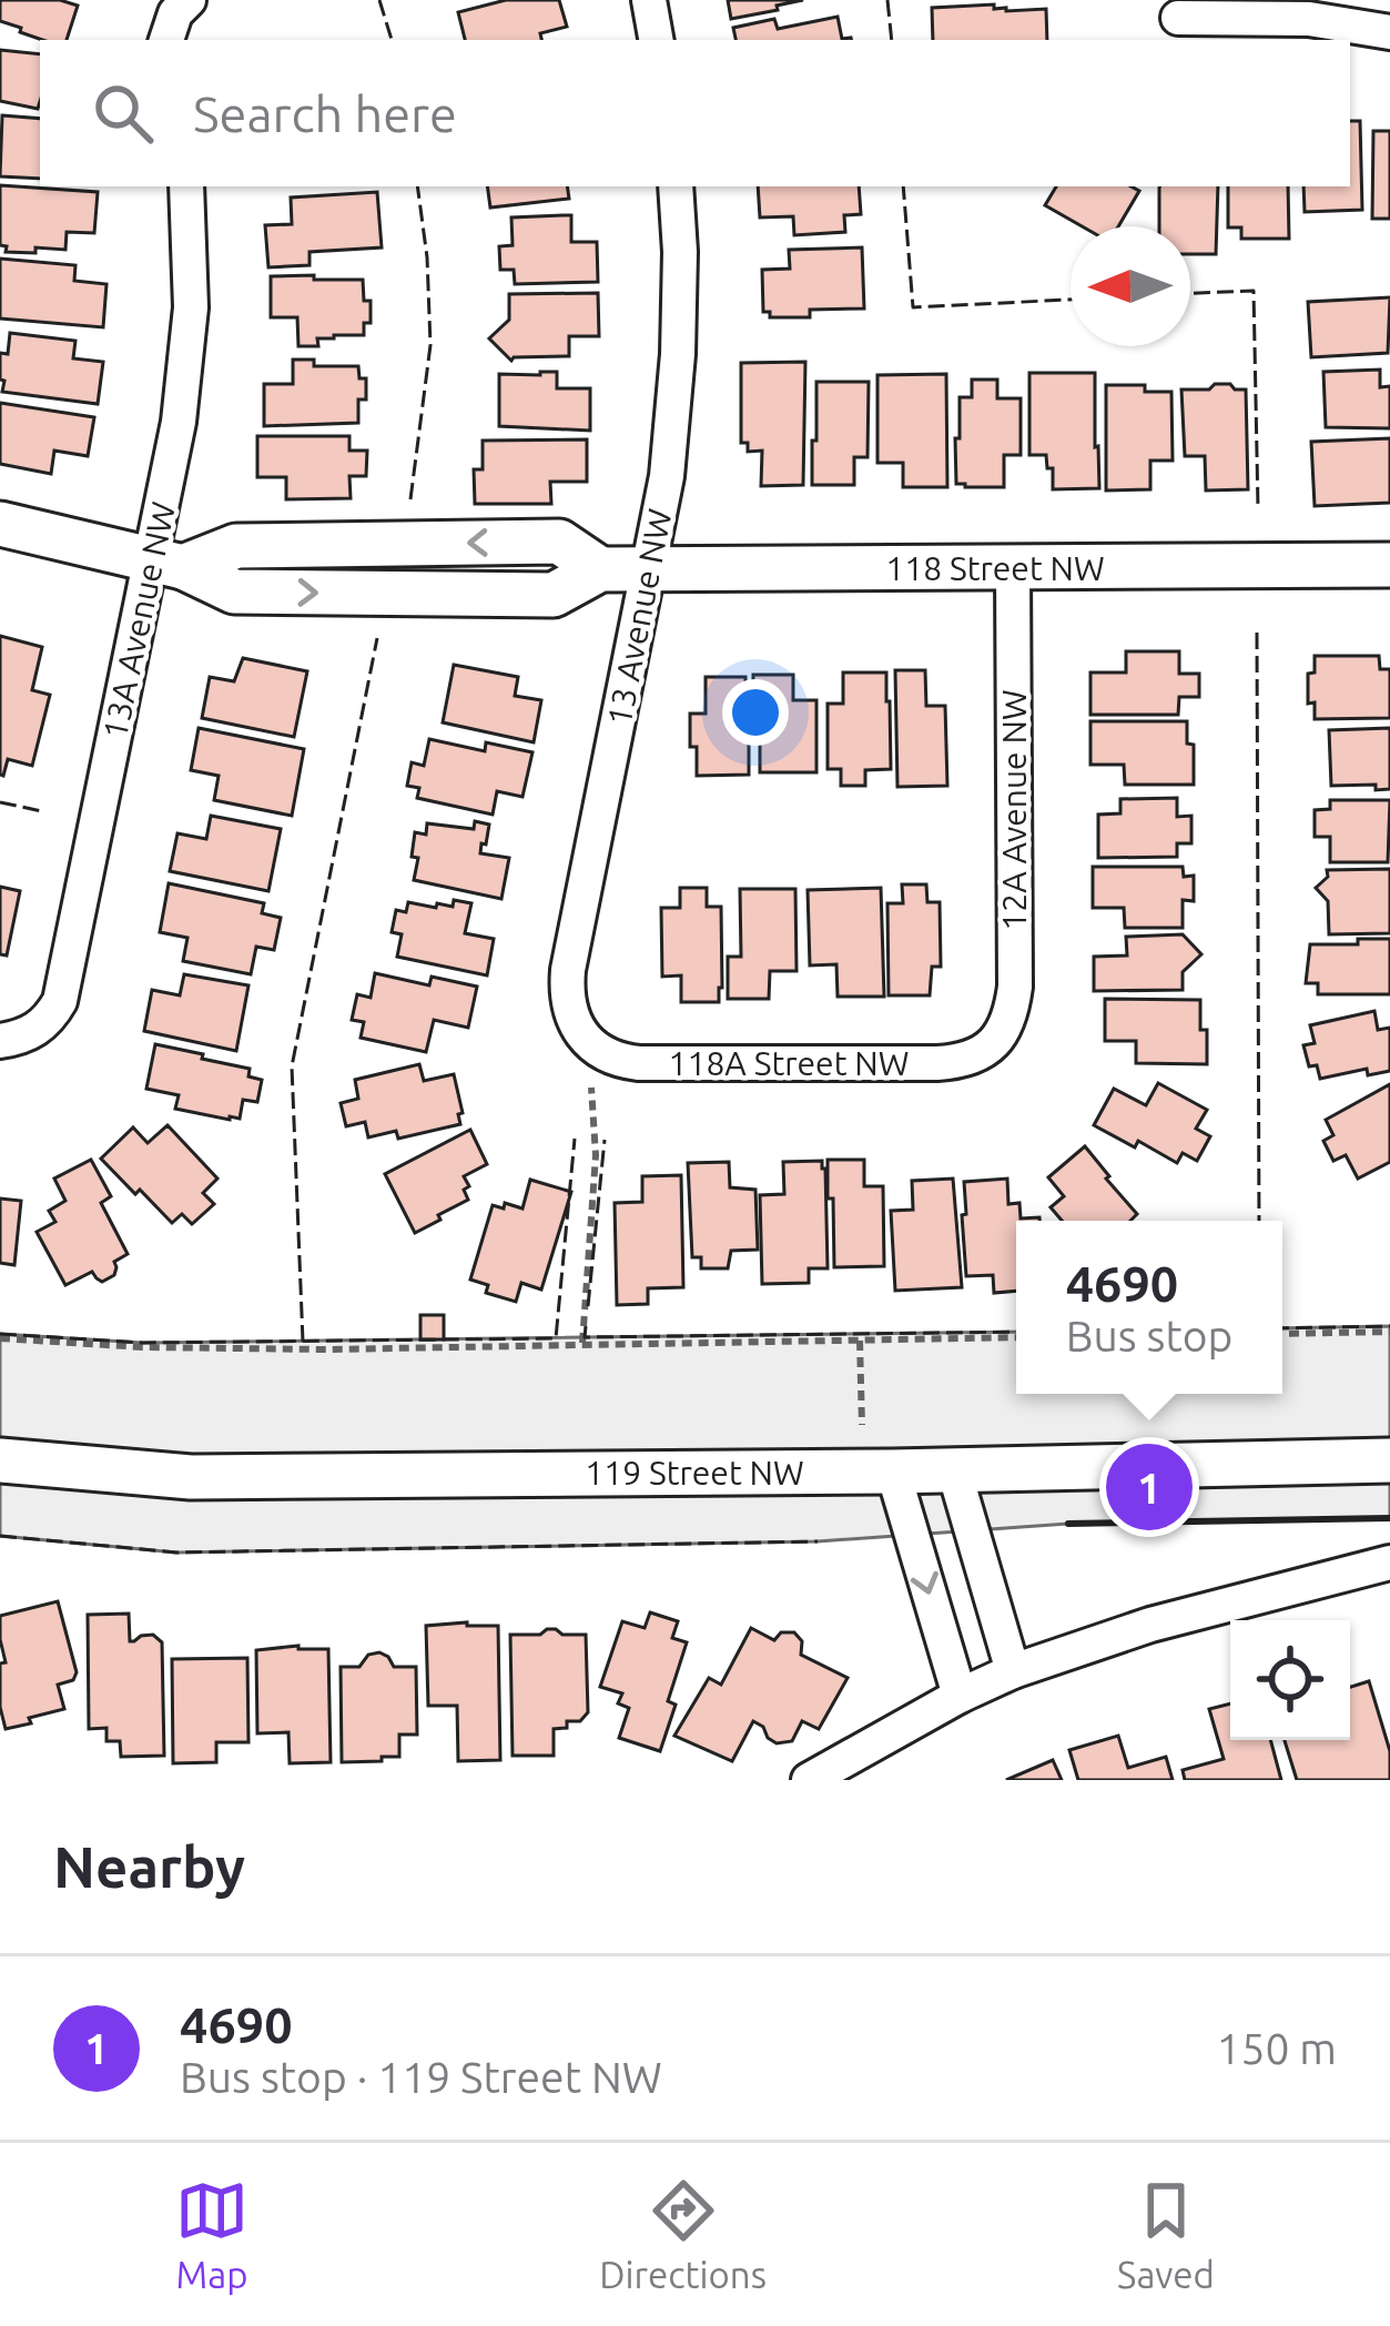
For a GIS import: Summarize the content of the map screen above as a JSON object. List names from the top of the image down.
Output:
{
  "streets": {
    "street": [
      "118 Street NW",
      "13 Avenue NW",
      "13A Avenue NW",
      "12A Avenue NW",
      "118A Street NW",
      "119 Street NW"
    ]
  },
  "crossings": [
    ["118 Street NW", "13 Avenue NW"],
    ["118 Street NW", "13A Avenue NW"],
    ["118 Street NW", "12A Avenue NW"],
    ["13 Avenue NW", "118A Street NW"],
    ["12A Avenue NW", "118A Street NW"]
  ],
  "north": "left",
  "page": {
    "search": "Search here",
    "popup": ["4690", "Bus stop"],
    "pins": "1",
    "heading": "Nearby",
    "list": [
      {
        "mark": "1",
        "name": "4690",
        "note": "Bus stop · 119 Street NW",
        "value": "150 m"
      }
    ],
    "nav": ["Map", "Directions", "Saved"]
  }
}
